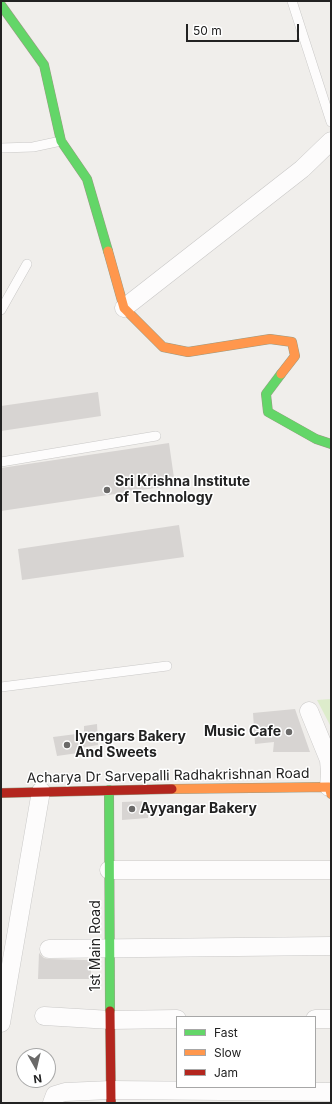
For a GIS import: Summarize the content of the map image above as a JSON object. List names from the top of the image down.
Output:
{
  "streets": {
    "street": ["Acharya Dr Sarvepalli Radhakrishnan Road", "1st Main Road"]
  },
  "crossings": [
    ["Acharya Dr Sarvepalli Radhakrishnan Road", "1st Main Road"]
  ],
  "places": [
    "Sri Krishna Institute of Technology",
    "Music Cafe",
    "Iyengars Bakery And Sweets",
    "Ayyangar Bakery"
  ],
  "legend": ["Fast", "Slow", "Jam"],
  "scale_bar": "50 m",
  "north": "bottom"
}
